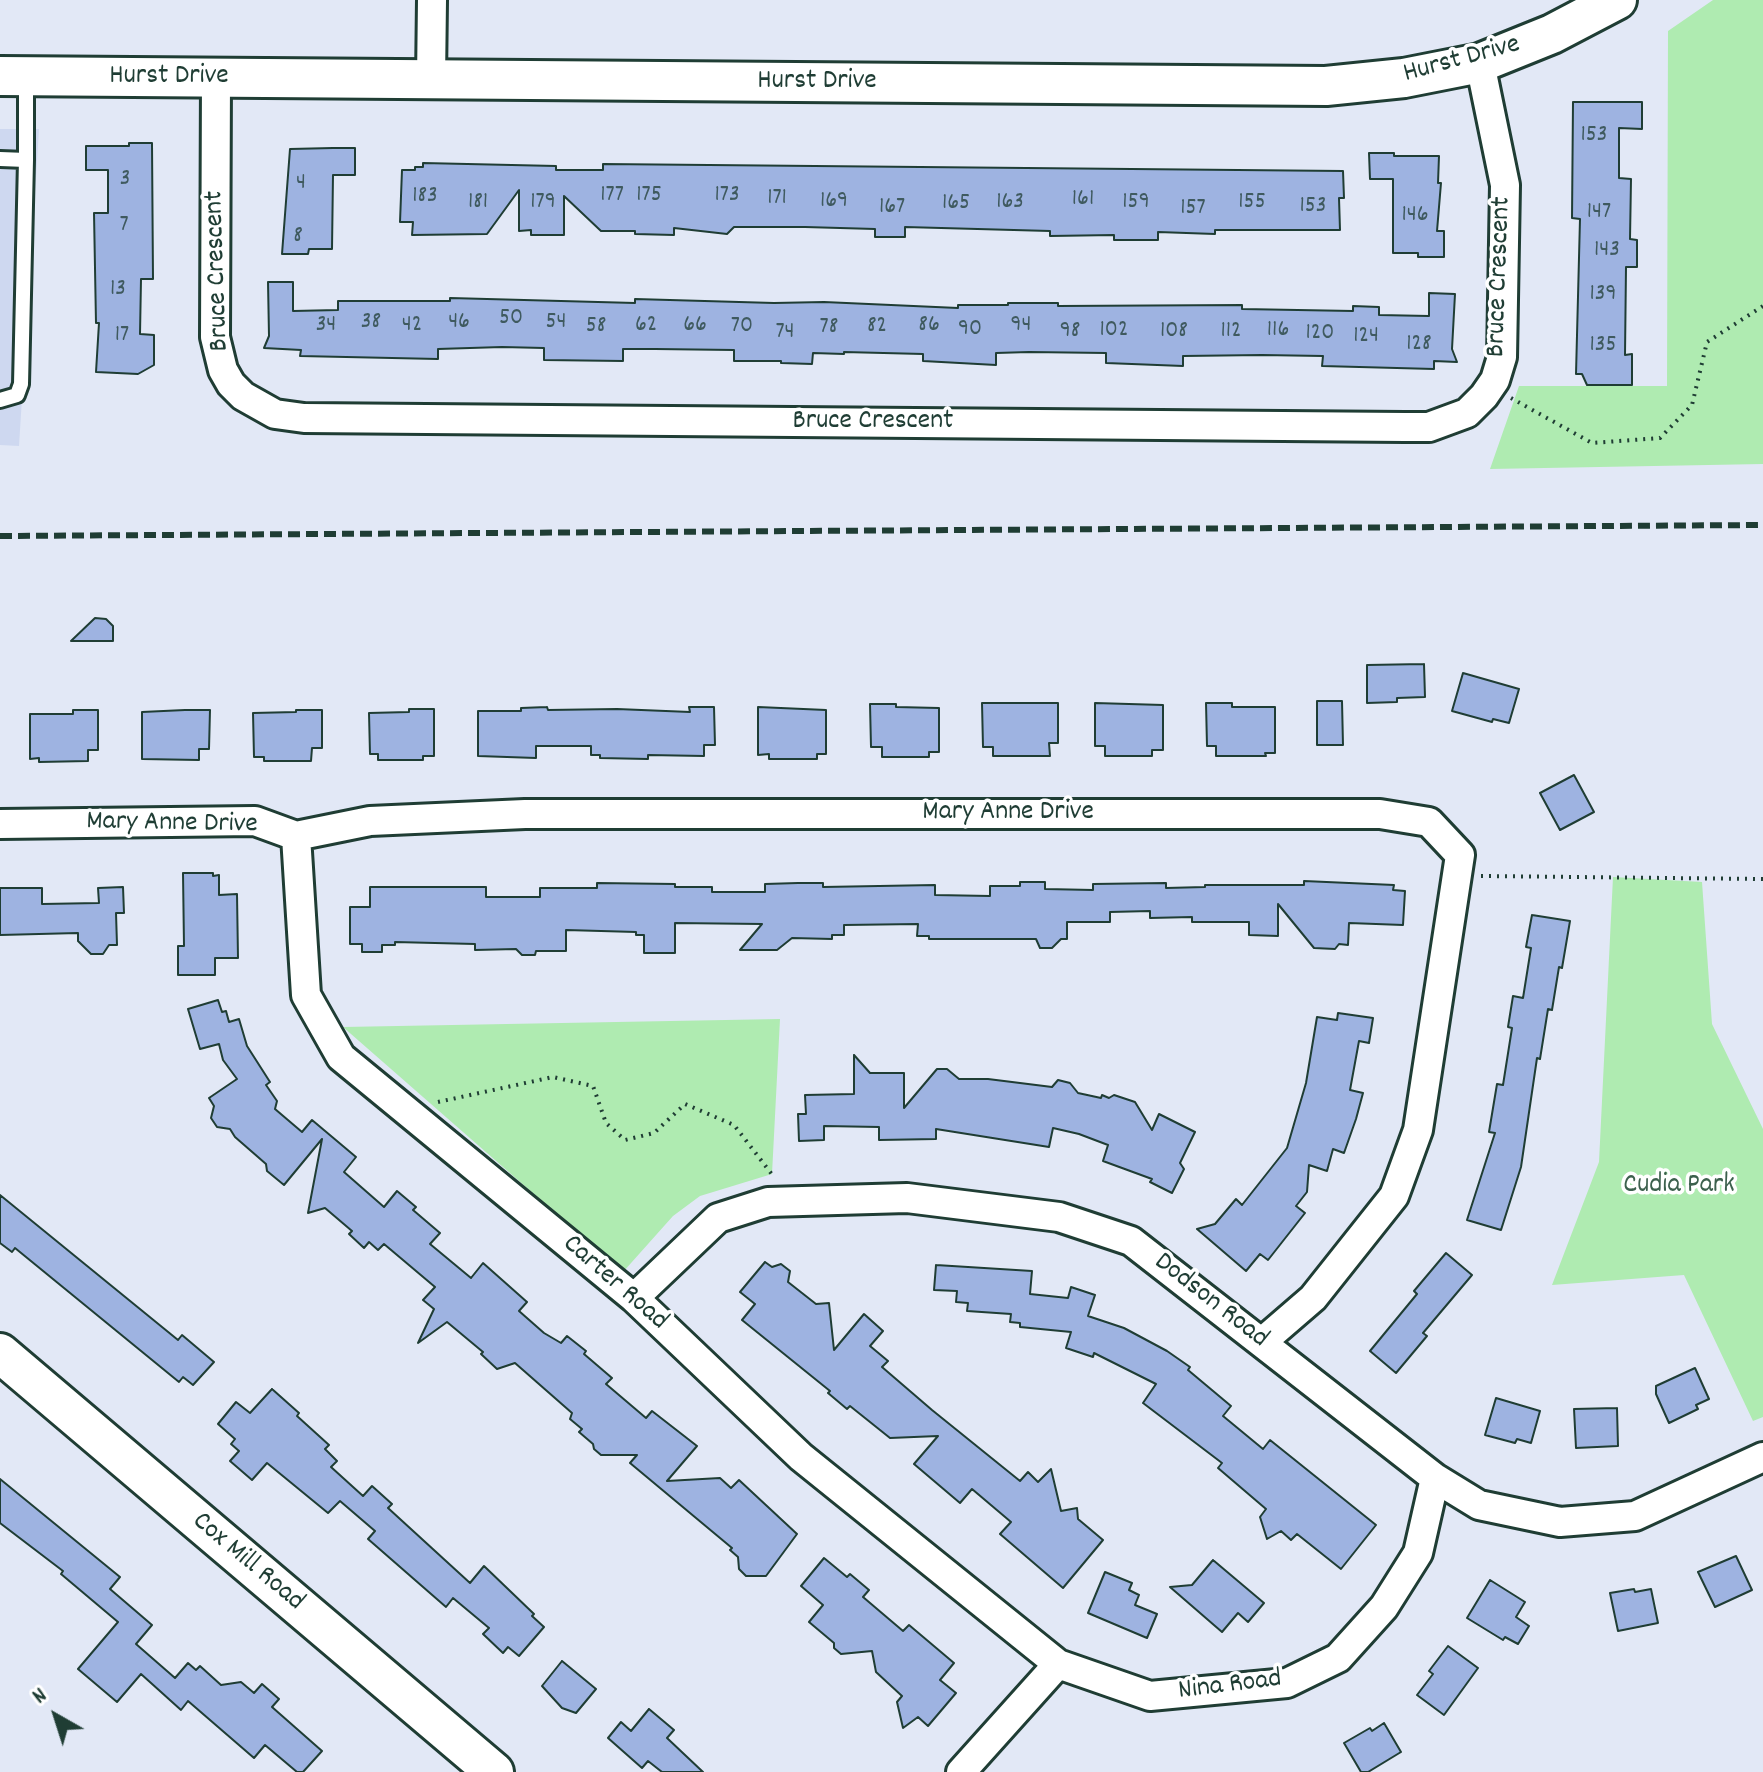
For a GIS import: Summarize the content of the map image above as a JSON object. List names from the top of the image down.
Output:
{
  "streets": {
    "street": [
      "Hurst Drive",
      "Bruce Crescent",
      "Mary Anne Drive",
      "Carter Road",
      "Dodson Road",
      "Cox Mill Road",
      "Nina Road"
    ]
  },
  "crossings": [
    ["Hurst Drive", "Bruce Crescent"],
    ["Mary Anne Drive", "Carter Road"],
    ["Mary Anne Drive", "Dodson Road"],
    ["Carter Road", "Dodson Road"],
    ["Carter Road", "Nina Road"],
    ["Dodson Road", "Nina Road"]
  ],
  "parks": ["Cudia Park"],
  "house_numbers": [
    "153",
    "3",
    "4",
    "177",
    "175",
    "173",
    "183",
    "171",
    "161",
    "169",
    "181",
    "179",
    "163",
    "159",
    "155",
    "165",
    "153",
    "167",
    "157",
    "147",
    "146",
    "7",
    "8",
    "143",
    "13",
    "139",
    "50",
    "38",
    "46",
    "54",
    "34",
    "42",
    "62",
    "66",
    "86",
    "94",
    "58",
    "70",
    "82",
    "78",
    "90",
    "102",
    "116",
    "98",
    "108",
    "112",
    "74",
    "120",
    "17",
    "124",
    "128",
    "135"
  ],
  "north": "top left"
}
